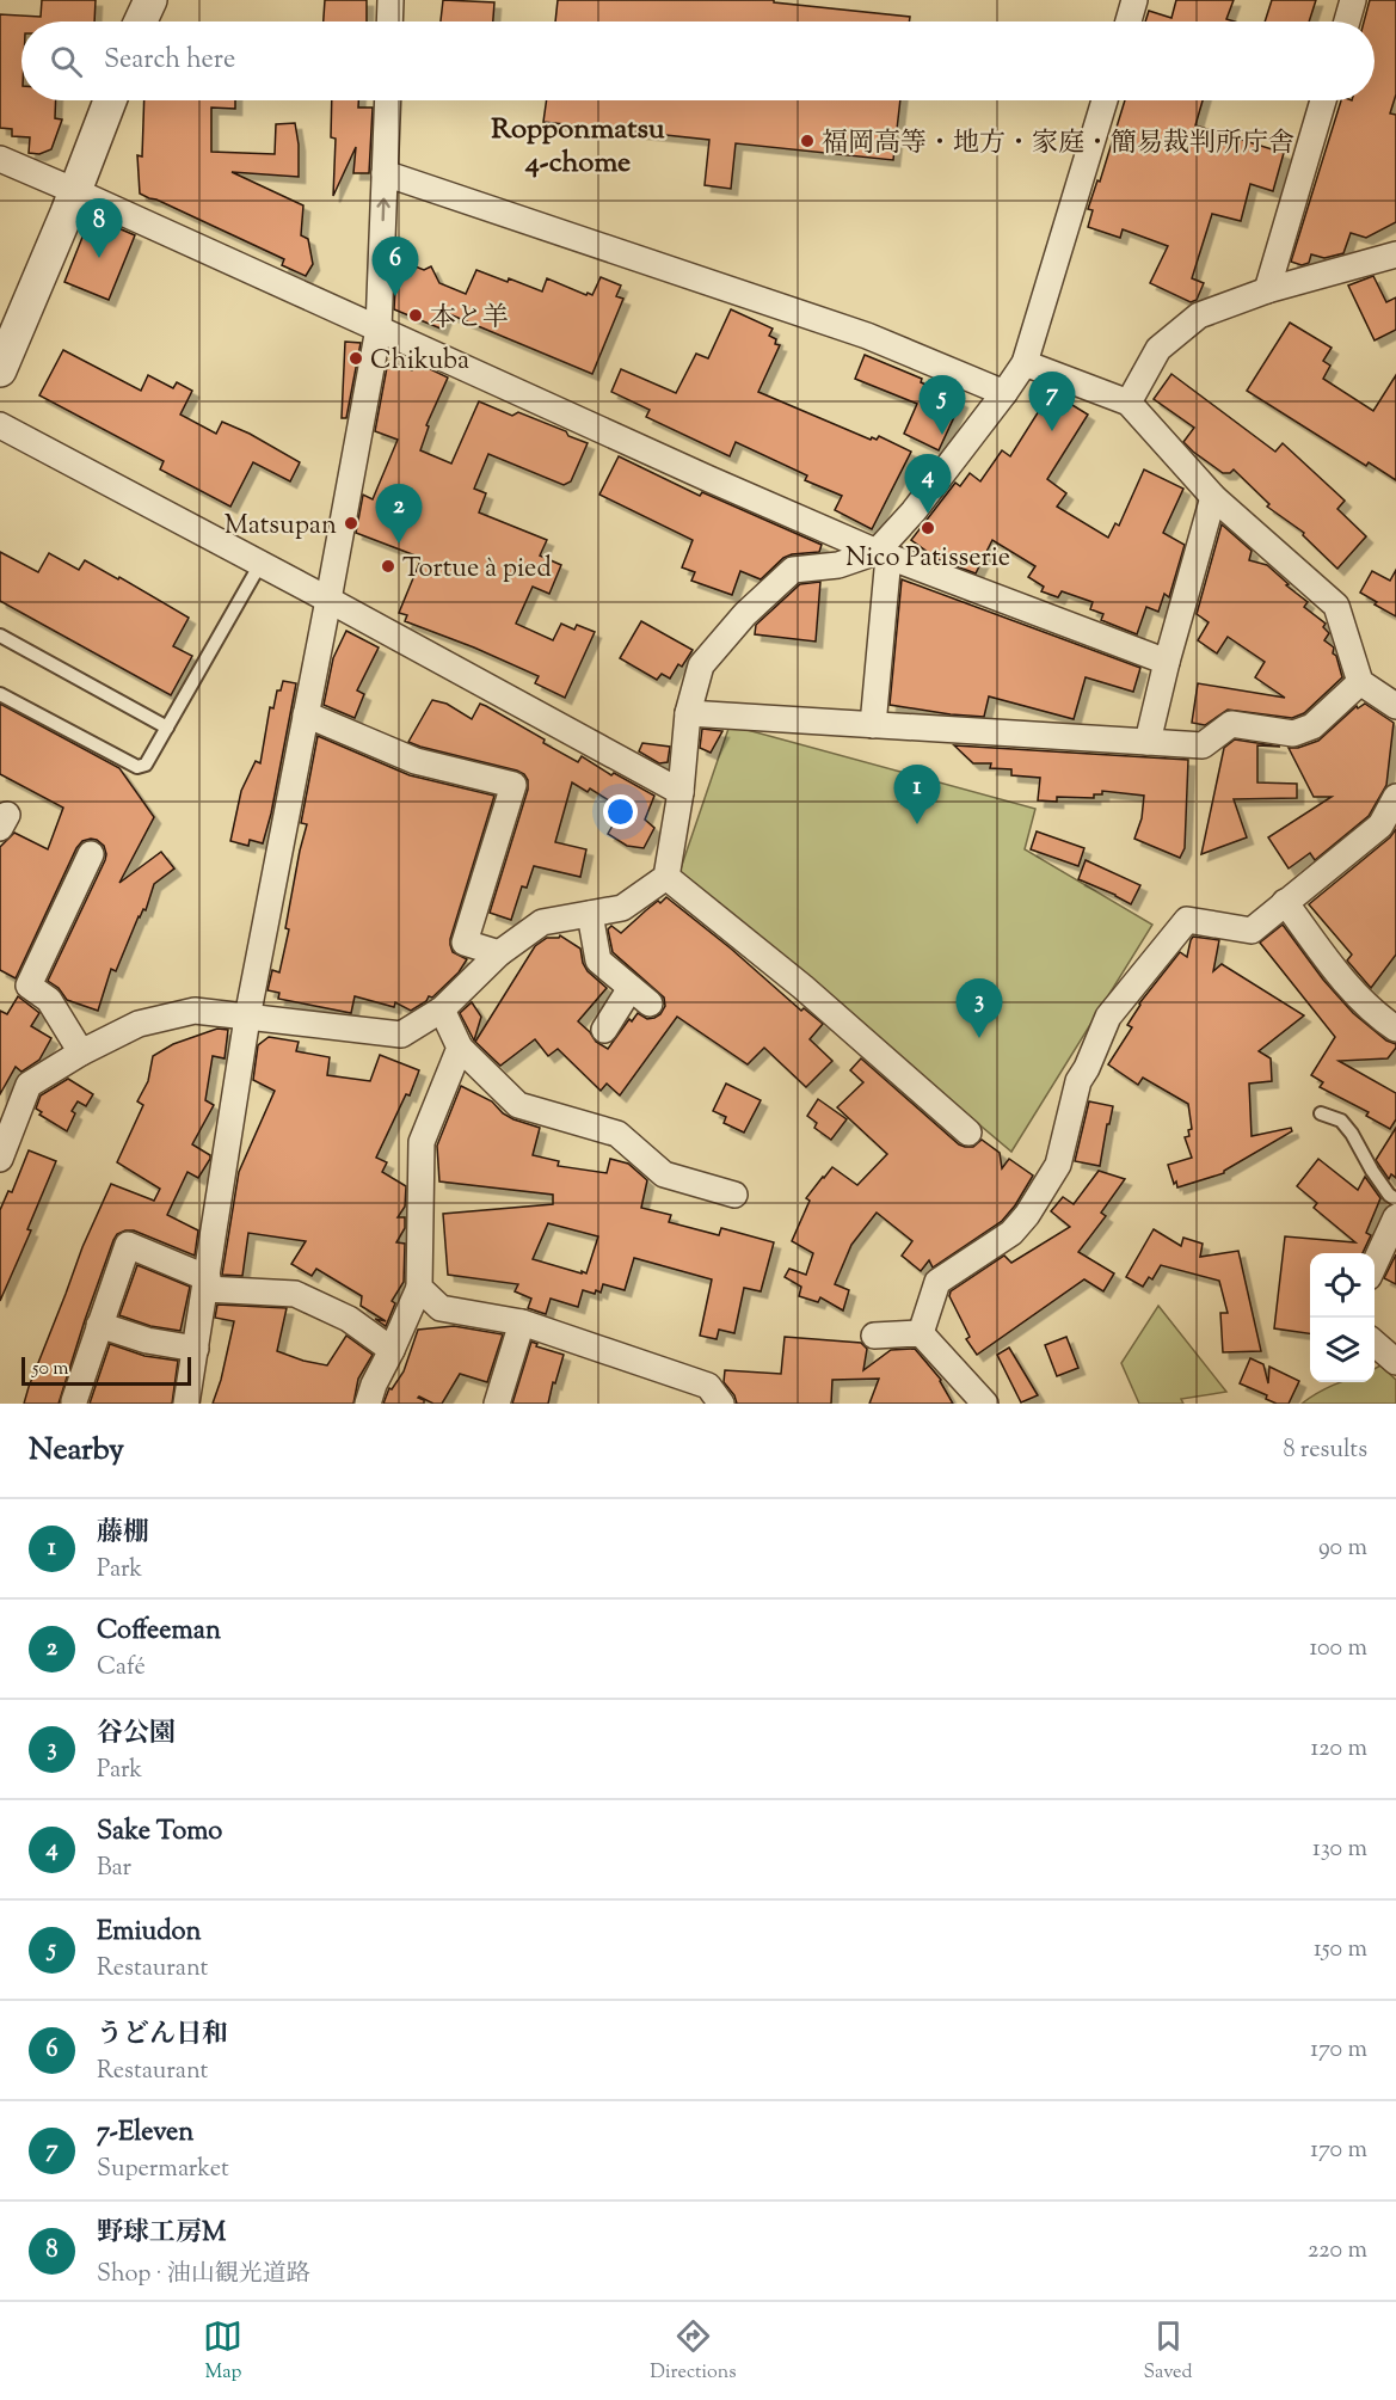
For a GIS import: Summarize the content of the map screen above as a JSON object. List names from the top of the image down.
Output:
{
  "districts": ["Ropponmatsu 4-chome"],
  "places": [
    "福岡高等・地方・家庭・簡易裁判所庁舎",
    "本と羊",
    "Chikuba",
    "Matsupan",
    "Nico Patisserie",
    "Tortue à pied"
  ],
  "scale_bar": "50 m",
  "page": {
    "search": "Search here",
    "pins": [
      "8",
      "6",
      "7",
      "5",
      "4",
      "2",
      "1",
      "3"
    ],
    "scale": "50 m",
    "heading": ["Nearby", "8 results"],
    "list": [
      {
        "mark": "1",
        "name": "藤棚",
        "note": "Park",
        "value": "90 m"
      },
      {
        "mark": "2",
        "name": "Coffeeman",
        "note": "Café",
        "value": "100 m"
      },
      {
        "mark": "3",
        "name": "谷公園",
        "note": "Park",
        "value": "120 m"
      },
      {
        "mark": "4",
        "name": "Sake Tomo",
        "note": "Bar",
        "value": "130 m"
      },
      {
        "mark": "5",
        "name": "Emiudon",
        "note": "Restaurant",
        "value": "150 m"
      },
      {
        "mark": "6",
        "name": "うどん日和",
        "note": "Restaurant",
        "value": "170 m"
      },
      {
        "mark": "7",
        "name": "7-Eleven",
        "note": "Supermarket",
        "value": "170 m"
      },
      {
        "mark": "8",
        "name": "野球工房M",
        "note": "Shop · 油山観光道路",
        "value": "220 m"
      }
    ],
    "nav": ["Map", "Directions", "Saved"]
  }
}
